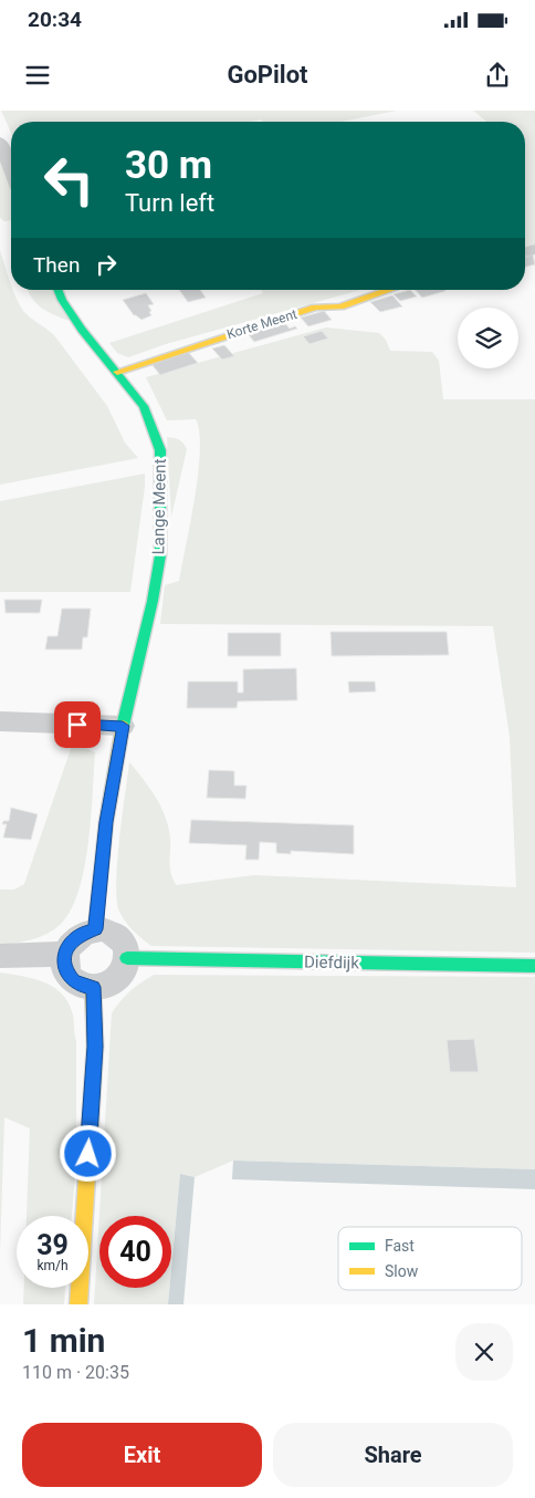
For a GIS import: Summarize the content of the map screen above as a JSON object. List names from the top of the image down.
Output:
{
  "streets": {
    "street": ["Korte Meent", "Lange Meent", "Diefdijk"]
  },
  "crossings": [
    ["Korte Meent", "Lange Meent"],
    ["Lange Meent", "Diefdijk"]
  ],
  "legend": ["Fast", "Slow"],
  "page": {
    "status": "20:34",
    "header": "GoPilot",
    "turn": ["30 m", "Turn left"],
    "then": "Then",
    "speed": "39 km/h",
    "limit": "40",
    "heading": ["1 min", "110 m · 20:35"],
    "buttons": ["Exit", "Share"]
  }
}
